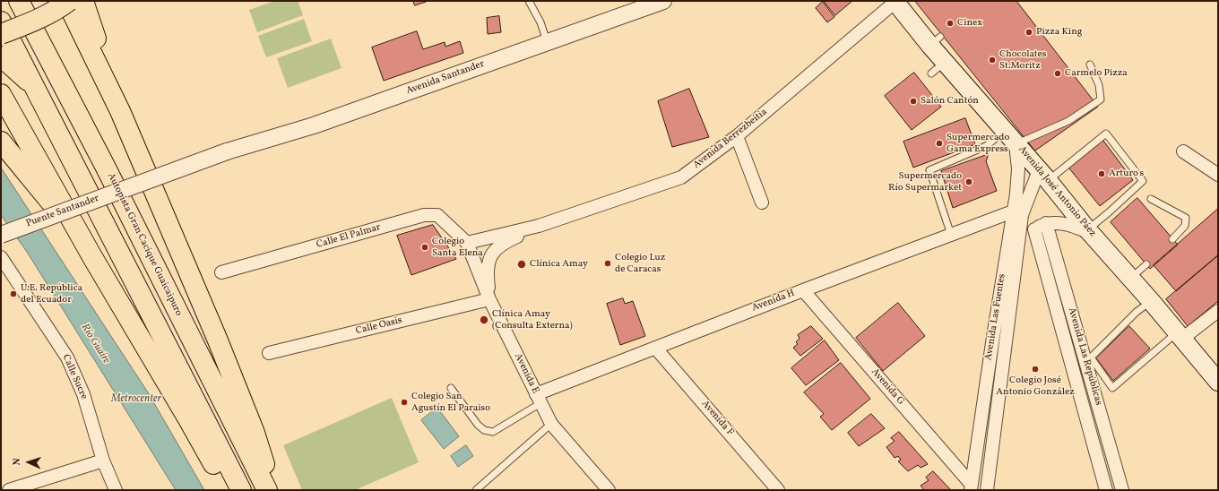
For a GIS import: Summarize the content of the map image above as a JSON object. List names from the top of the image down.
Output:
{
  "streets": {
    "highway": ["Autopista Gran Cacique Guaicaipuro"],
    "main road": ["Avenida José Antonio Páez"],
    "street": [
      "Avenida Santander",
      "Avenida Berrezbeitia",
      "Puente Santander",
      "Calle El Palmar",
      "Avenida H",
      "Avenida Las Fuentes",
      "Calle Oasis",
      "Avenida Las Repúblicas",
      "Avenida E",
      "Calle Sucre",
      "Avenida G",
      "Avenida F"
    ]
  },
  "crossings": [
    ["Avenida Santander", "Puente Santander"],
    ["Avenida Berrezbeitia", "Avenida José Antonio Páez"],
    ["Avenida Berrezbeitia", "Calle El Palmar"],
    ["Avenida Berrezbeitia", "Calle Oasis"],
    ["Avenida Berrezbeitia", "Avenida E"],
    ["Avenida José Antonio Páez", "Avenida Las Fuentes"],
    ["Calle El Palmar", "Avenida E"],
    ["Avenida H", "Avenida Las Fuentes"],
    ["Avenida H", "Avenida E"],
    ["Avenida H", "Avenida G"],
    ["Avenida H", "Avenida F"],
    ["Avenida Las Fuentes", "Avenida G"],
    ["Calle Oasis", "Avenida E"]
  ],
  "water": ["Río Guaire", "Metrocenter"],
  "places": [
    "Cinex",
    "Pizza King",
    "Chocolates St.Moritz",
    "Carmelo Pizza",
    "Salón Cantón",
    "Supermercado Gama Express",
    "Arturo's",
    "Supermercado Río Supermarket",
    "Colegio Santa Elena",
    "Colegio Luz de Caracas",
    "Clínica Amay",
    "U.E. República del Ecuador",
    "Clínica Amay (Consulta Externa)",
    "Colegio José Antonio González",
    "Colegio San Agustín El Paraiso"
  ],
  "north": "left"
}
